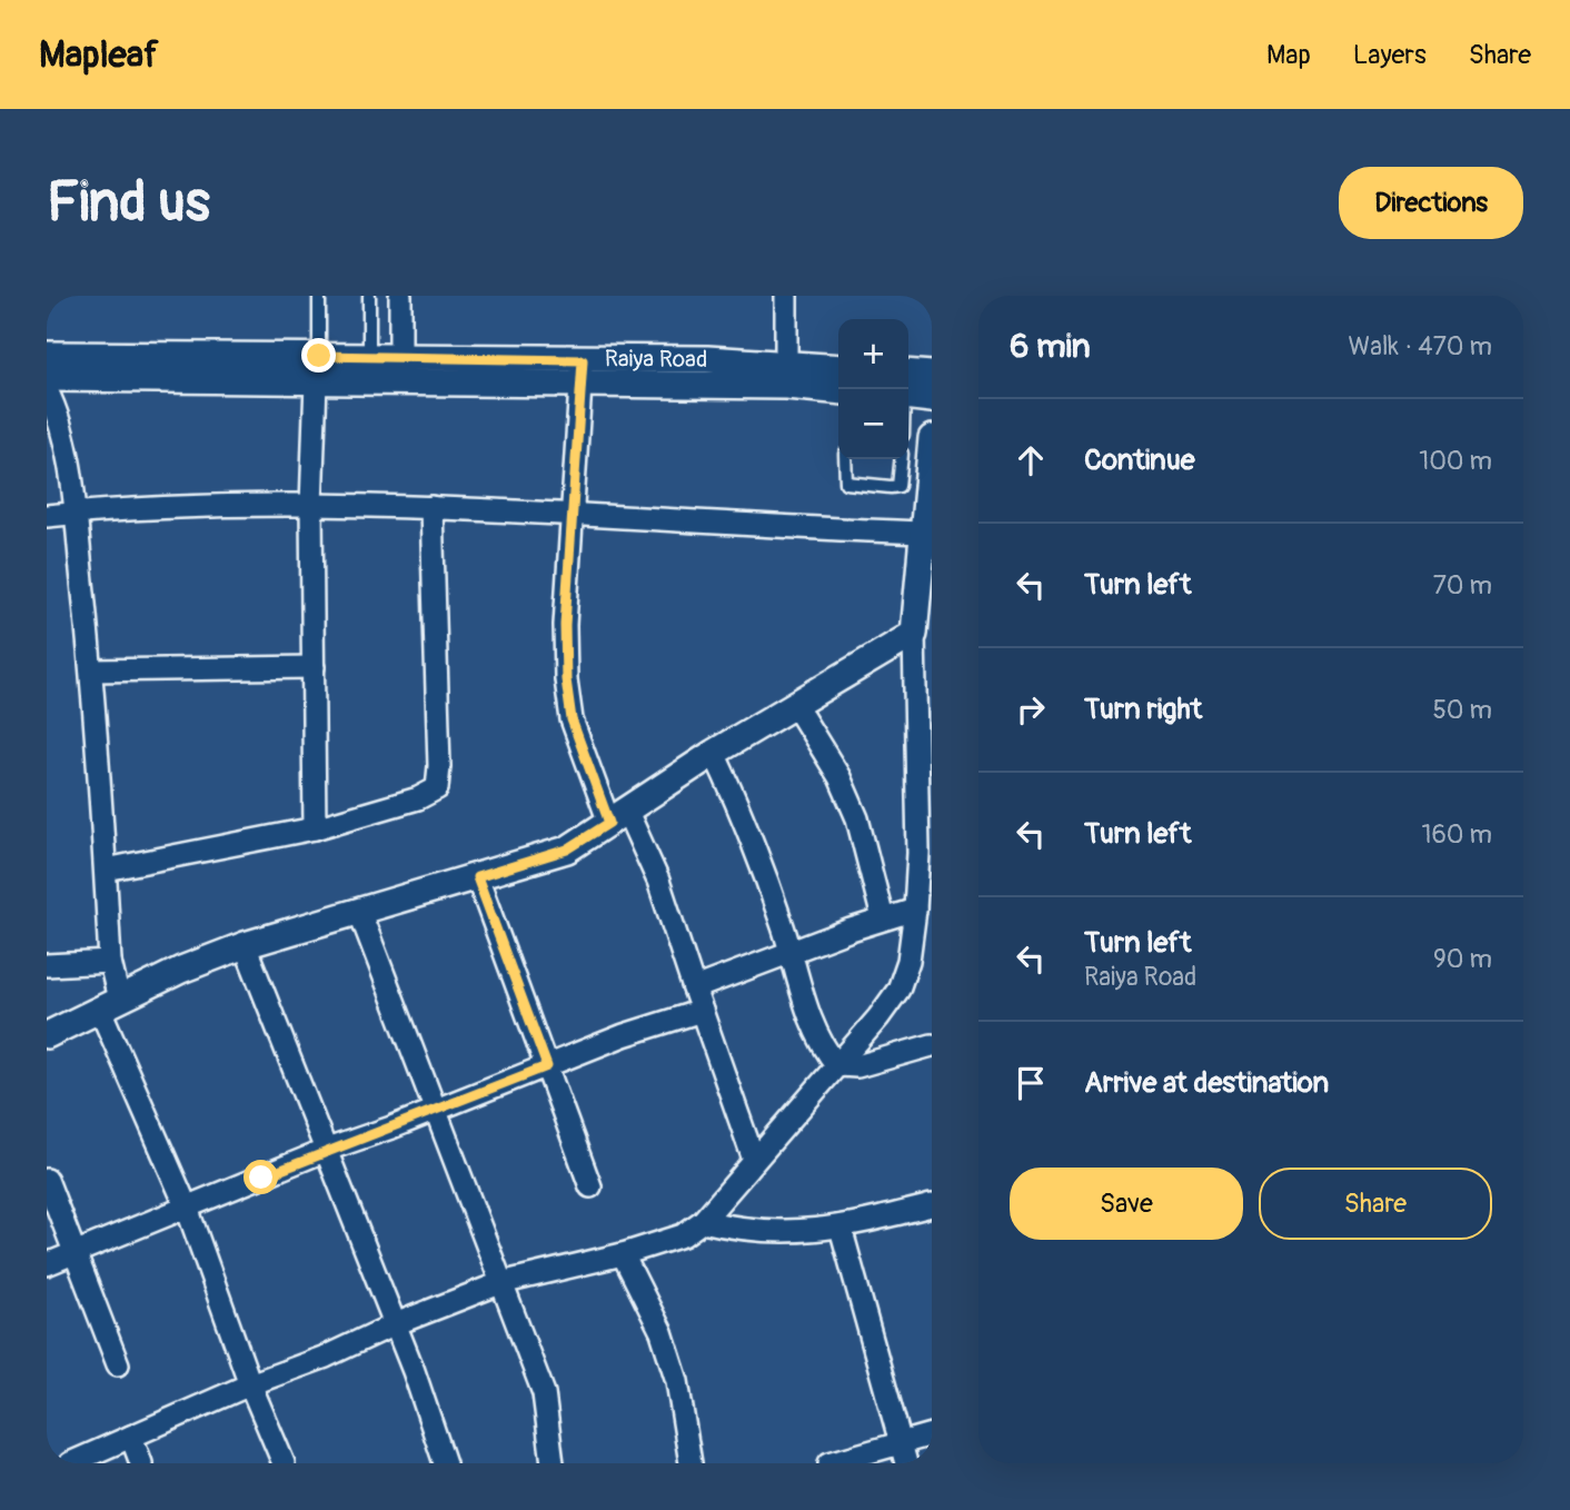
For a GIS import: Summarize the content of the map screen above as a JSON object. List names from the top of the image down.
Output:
{
  "streets": {
    "street": ["Raiya Road"]
  },
  "page": {
    "header": "Mapleaf",
    "nav": ["Map", "Layers", "Share"],
    "buttons": [
      "Directions",
      ["Save", "Share"]
    ],
    "title": "Find us",
    "heading": ["6 min", "Walk · 470 m"],
    "map_buttons": ["+", "−"],
    "list": [
      ["Continue", "100 m"],
      ["Turn left", "70 m"],
      ["Turn right", "50 m"],
      ["Turn left", "160 m"],
      ["Turn left", "Raiya Road", "90 m"],
      "Arrive at destination"
    ]
  }
}
